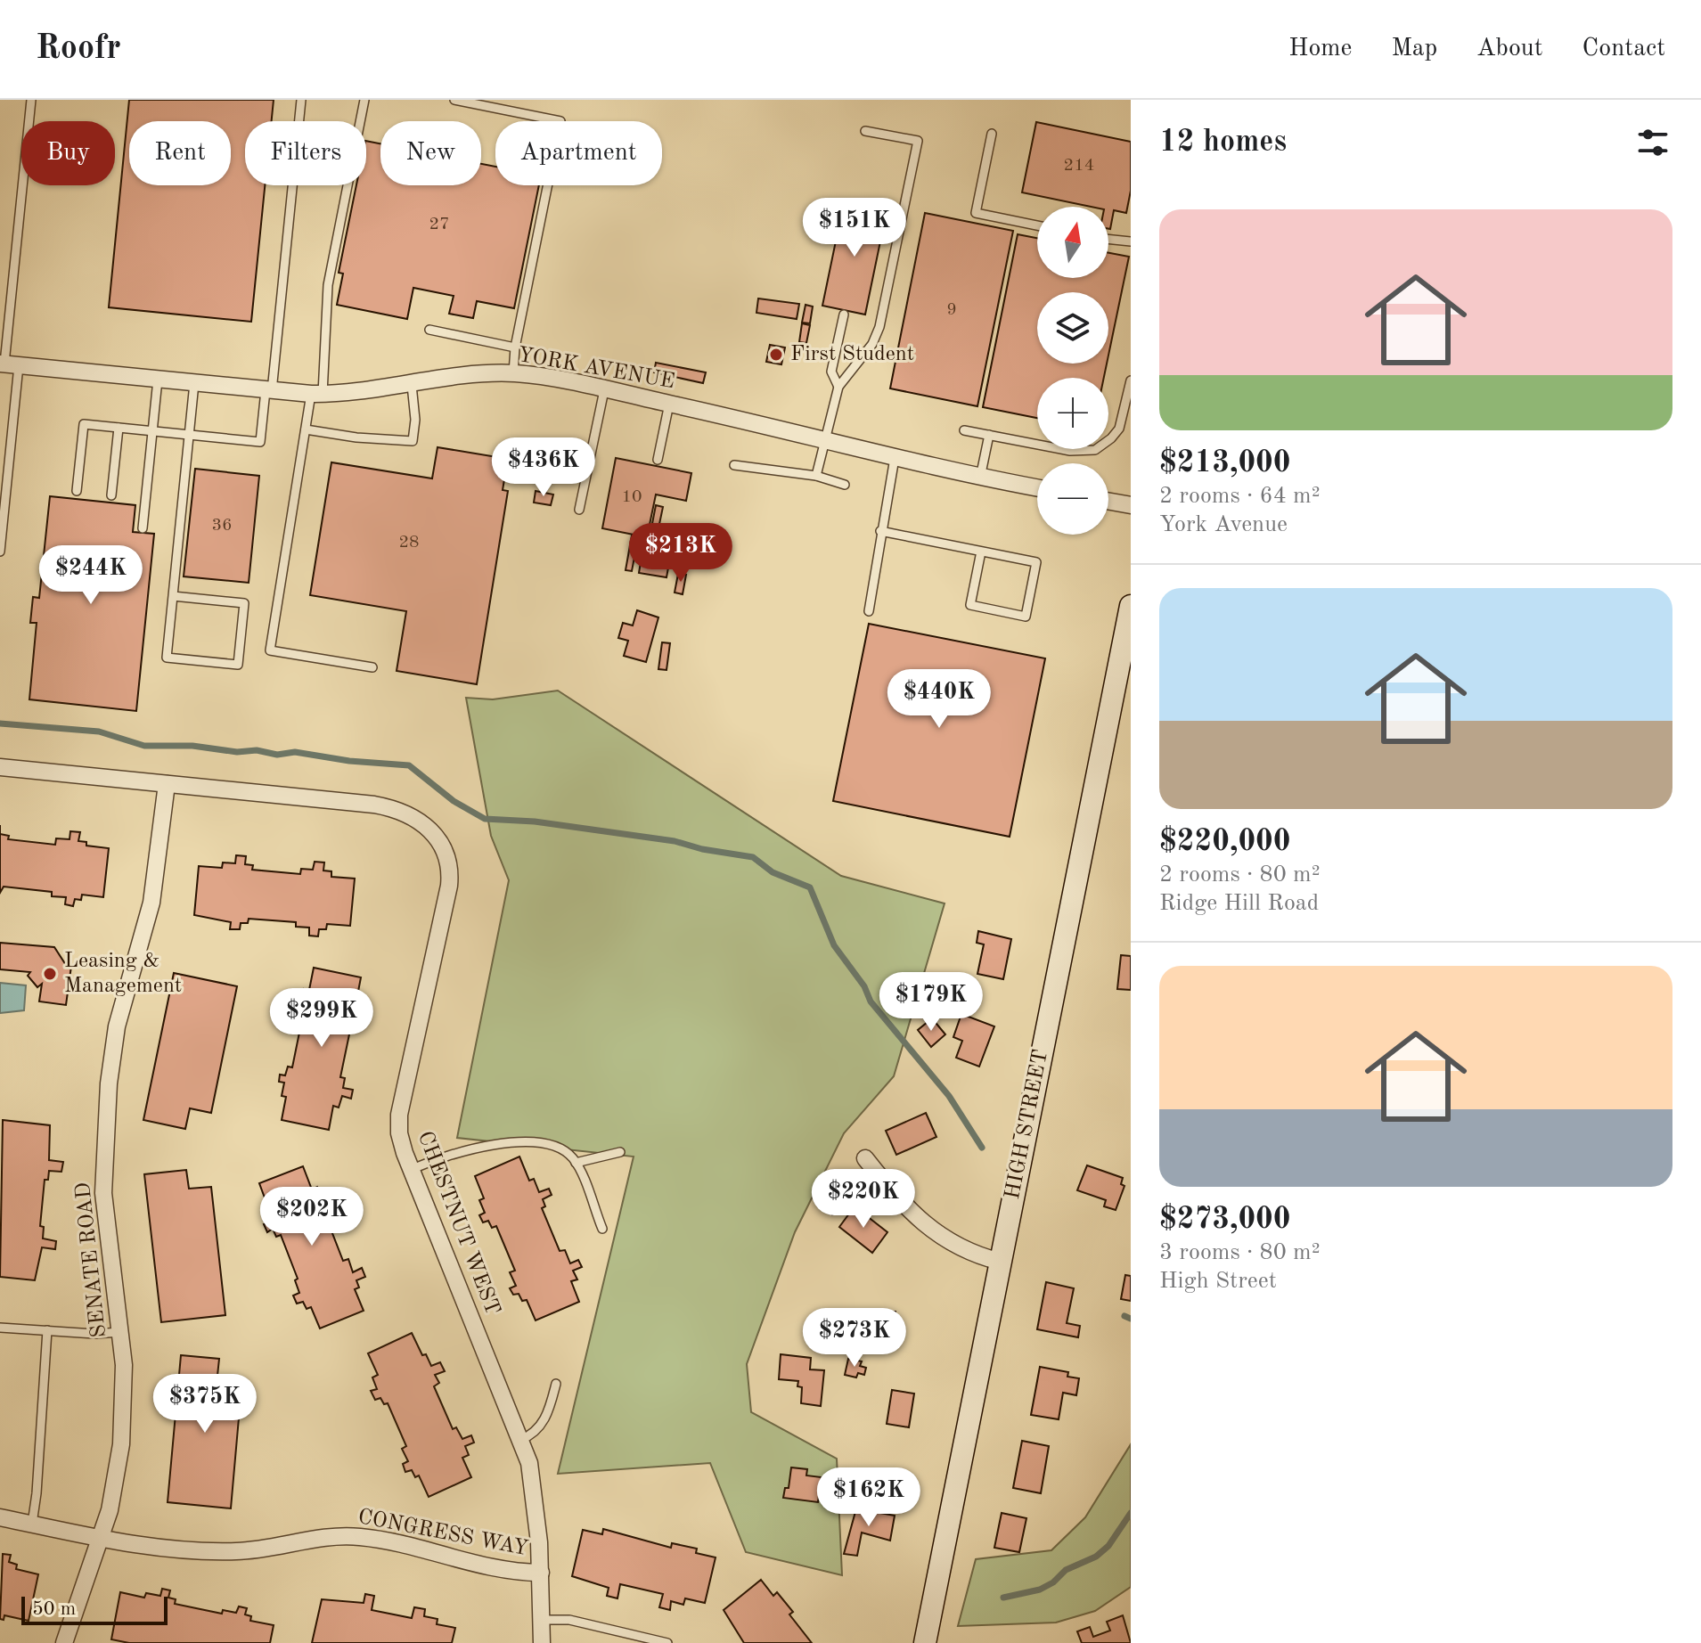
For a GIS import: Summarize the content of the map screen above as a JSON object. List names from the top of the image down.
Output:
{
  "streets": {
    "main road": ["HIGH STREET"],
    "street": [
      "YORK AVENUE",
      "CHESTNUT WEST",
      "SENATE ROAD",
      "CONGRESS WAY"
    ]
  },
  "crossings": [
    ["CHESTNUT WEST", "SENATE ROAD"],
    ["CHESTNUT WEST", "CONGRESS WAY"],
    ["SENATE ROAD", "CONGRESS WAY"]
  ],
  "places": ["First Student", "Leasing & Management"],
  "house_numbers": [
    "214",
    "27",
    "9",
    "10",
    "36",
    "28"
  ],
  "scale_bar": "50 m",
  "north": "top",
  "page": {
    "header": "Roofr",
    "nav": [
      "Home",
      "Map",
      "About",
      "Contact"
    ],
    "heading": "12 homes",
    "chip": [
      "Buy",
      "Rent",
      "Filters",
      "New",
      "Apartment"
    ],
    "list": [
      {
        "name": "$213,000",
        "note": "2 rooms · 64 m² · York Avenue"
      },
      {
        "name": "$220,000",
        "note": "2 rooms · 80 m² · Ridge Hill Road"
      },
      {
        "name": "$273,000",
        "note": "3 rooms · 80 m² · High Street"
      }
    ],
    "price": [
      "$151K",
      "$436K",
      "$213K",
      "$244K",
      "$440K",
      "$179K",
      "$299K",
      "$220K",
      "$202K",
      "$273K",
      "$375K",
      "$162K"
    ],
    "map_buttons": ["+", "−"],
    "scale": "50 m"
  }
}
